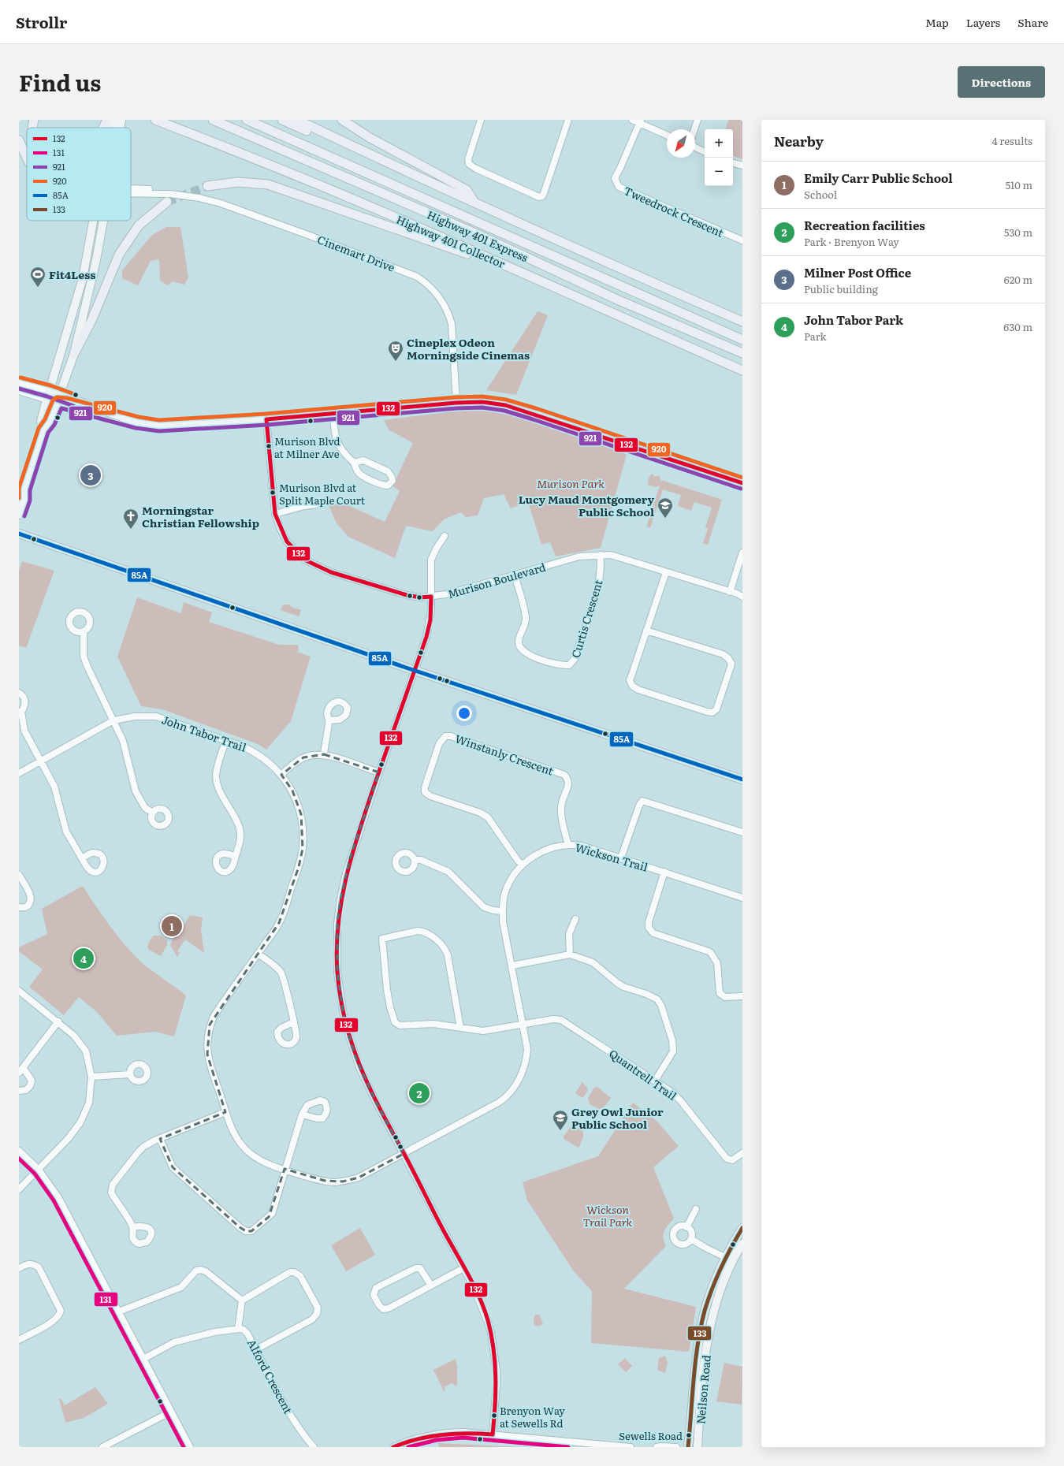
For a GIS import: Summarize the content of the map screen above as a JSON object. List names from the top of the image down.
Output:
{
  "streets": {
    "highway": ["Highway 401 Express", "Highway 401 Collector"],
    "main road": ["Neilson Road"],
    "street": [
      "Tweedrock Crescent",
      "Cinemart Drive",
      "Murison Boulevard",
      "Curtis Crescent",
      "John Tabor Trail",
      "Winstanly Crescent",
      "Wickson Trail",
      "Quantrell Trail",
      "Alford Crescent"
    ]
  },
  "crossings": [
    ["Murison Boulevard", "Curtis Crescent"],
    ["John Tabor Trail", "Wickson Trail"],
    ["Winstanly Crescent", "Wickson Trail"],
    ["Wickson Trail", "Quantrell Trail"]
  ],
  "parks": ["Murison Park", "Wickson Trail Park"],
  "places": {
    "sports": ["Fit4Less"],
    "theatre": ["Cineplex Odeon Morningside Cinemas"],
    "other": [
      "Murison Blvd at Milner Ave",
      "Murison Blvd at Split Maple Court",
      "Brenyon Way at Sewells Rd",
      "Sewells Road"
    ],
    "school or university": ["Lucy Maud Montgomery Public School", "Grey Owl Junior Public School"],
    "church": ["Morningstar Christian Fellowship"]
  },
  "lines": [
    "transit line 920",
    "transit line 921",
    "transit line 132",
    "transit line 85A",
    "transit line 131",
    "transit line 133"
  ],
  "legend": [
    "132",
    "131",
    "921",
    "920",
    "85A",
    "133"
  ],
  "north": "bottom left",
  "page": {
    "header": "Strollr",
    "nav": ["Map", "Layers", "Share"],
    "title": "Find us",
    "buttons": "Directions",
    "heading": ["Nearby", "4 results"],
    "map_buttons": ["+", "−"],
    "list": [
      {
        "mark": "1",
        "name": "Emily Carr Public School",
        "note": "School",
        "value": "510 m"
      },
      {
        "mark": "2",
        "name": "Recreation facilities",
        "note": "Park · Brenyon Way",
        "value": "530 m"
      },
      {
        "mark": "3",
        "name": "Milner Post Office",
        "note": "Public building",
        "value": "620 m"
      },
      {
        "mark": "4",
        "name": "John Tabor Park",
        "note": "Park",
        "value": "630 m"
      }
    ],
    "pins": [
      "3",
      "1",
      "4",
      "2"
    ]
  }
}
